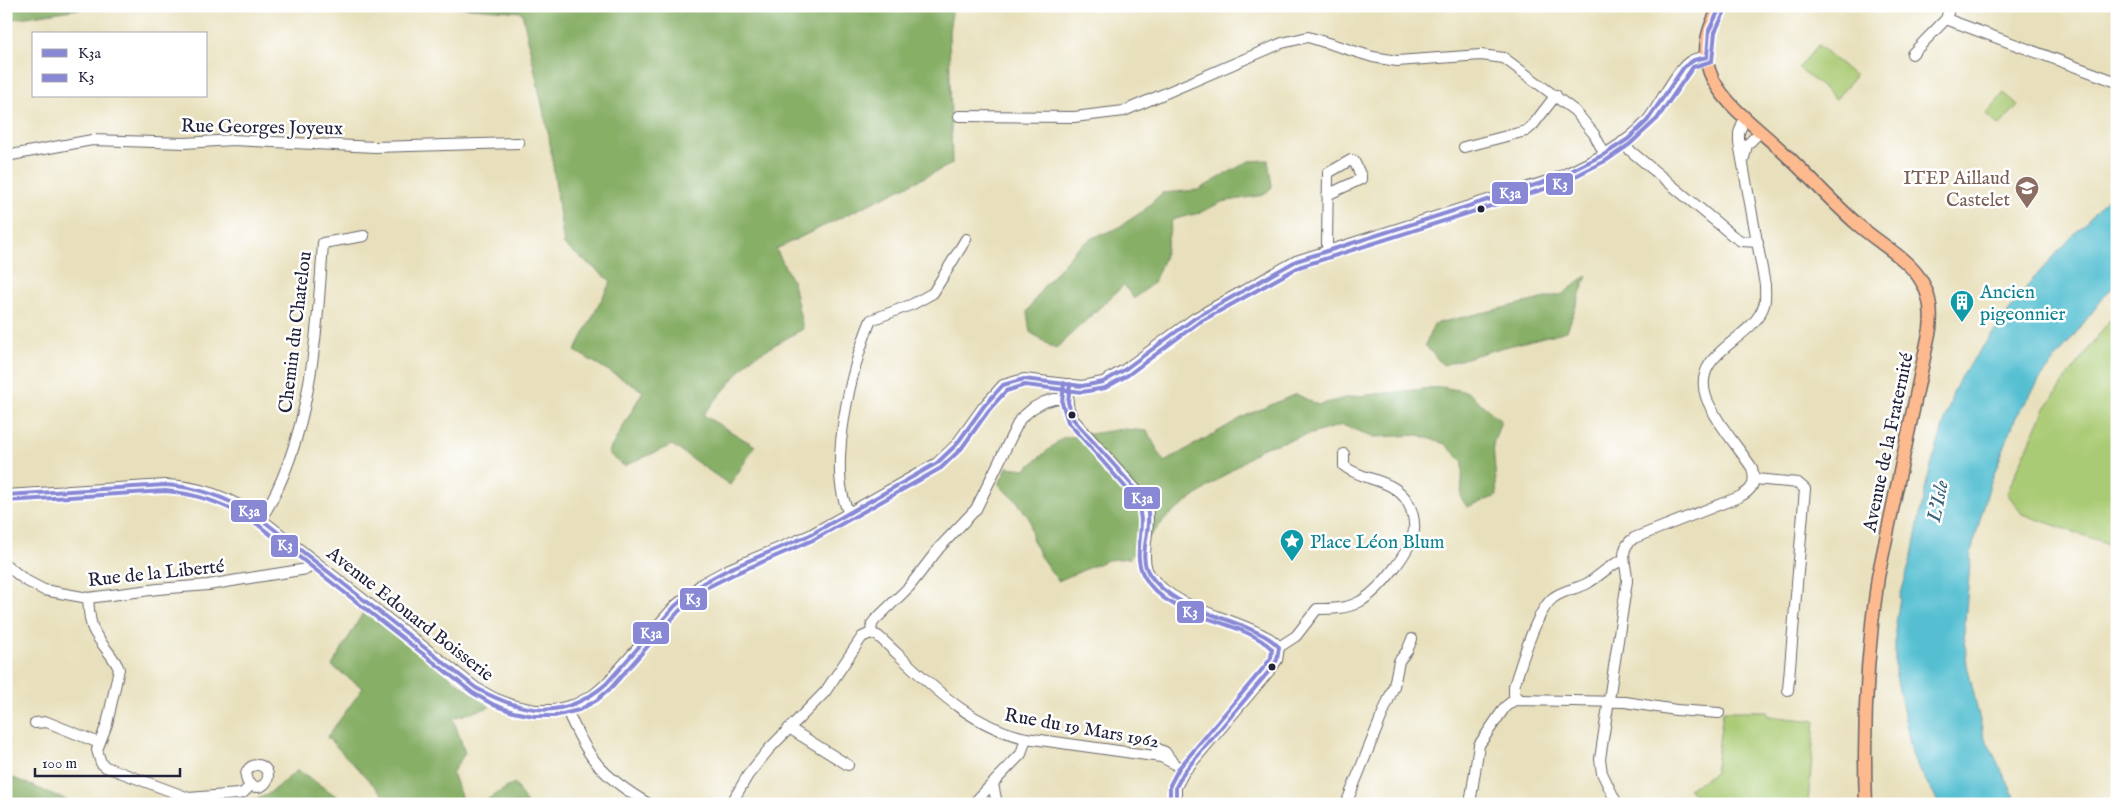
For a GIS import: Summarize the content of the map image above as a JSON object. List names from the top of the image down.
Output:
{
  "streets": {
    "main road": ["Avenue de la Fraternité"],
    "street": [
      "Rue Georges Joyeux",
      "Chemin du Chatelou",
      "Rue de la Liberté",
      "Avenue Edouard Boisserie",
      "Rue du 19 Mars 1962"
    ]
  },
  "crossings": [
    ["Chemin du Chatelou", "Avenue Edouard Boisserie"],
    ["Avenue de la Fraternité", "Avenue Edouard Boisserie"],
    ["Rue de la Liberté", "Avenue Edouard Boisserie"]
  ],
  "water": ["L'Isle"],
  "places": {
    "school or university": ["ITEP Aillaud Castelet"],
    "building": ["Ancien pigeonnier"],
    "place": ["Place Léon Blum"]
  },
  "lines": ["transit line K3a", "transit line K3"],
  "legend": ["K3a", "K3"],
  "scale_bar": "100 m"
}
